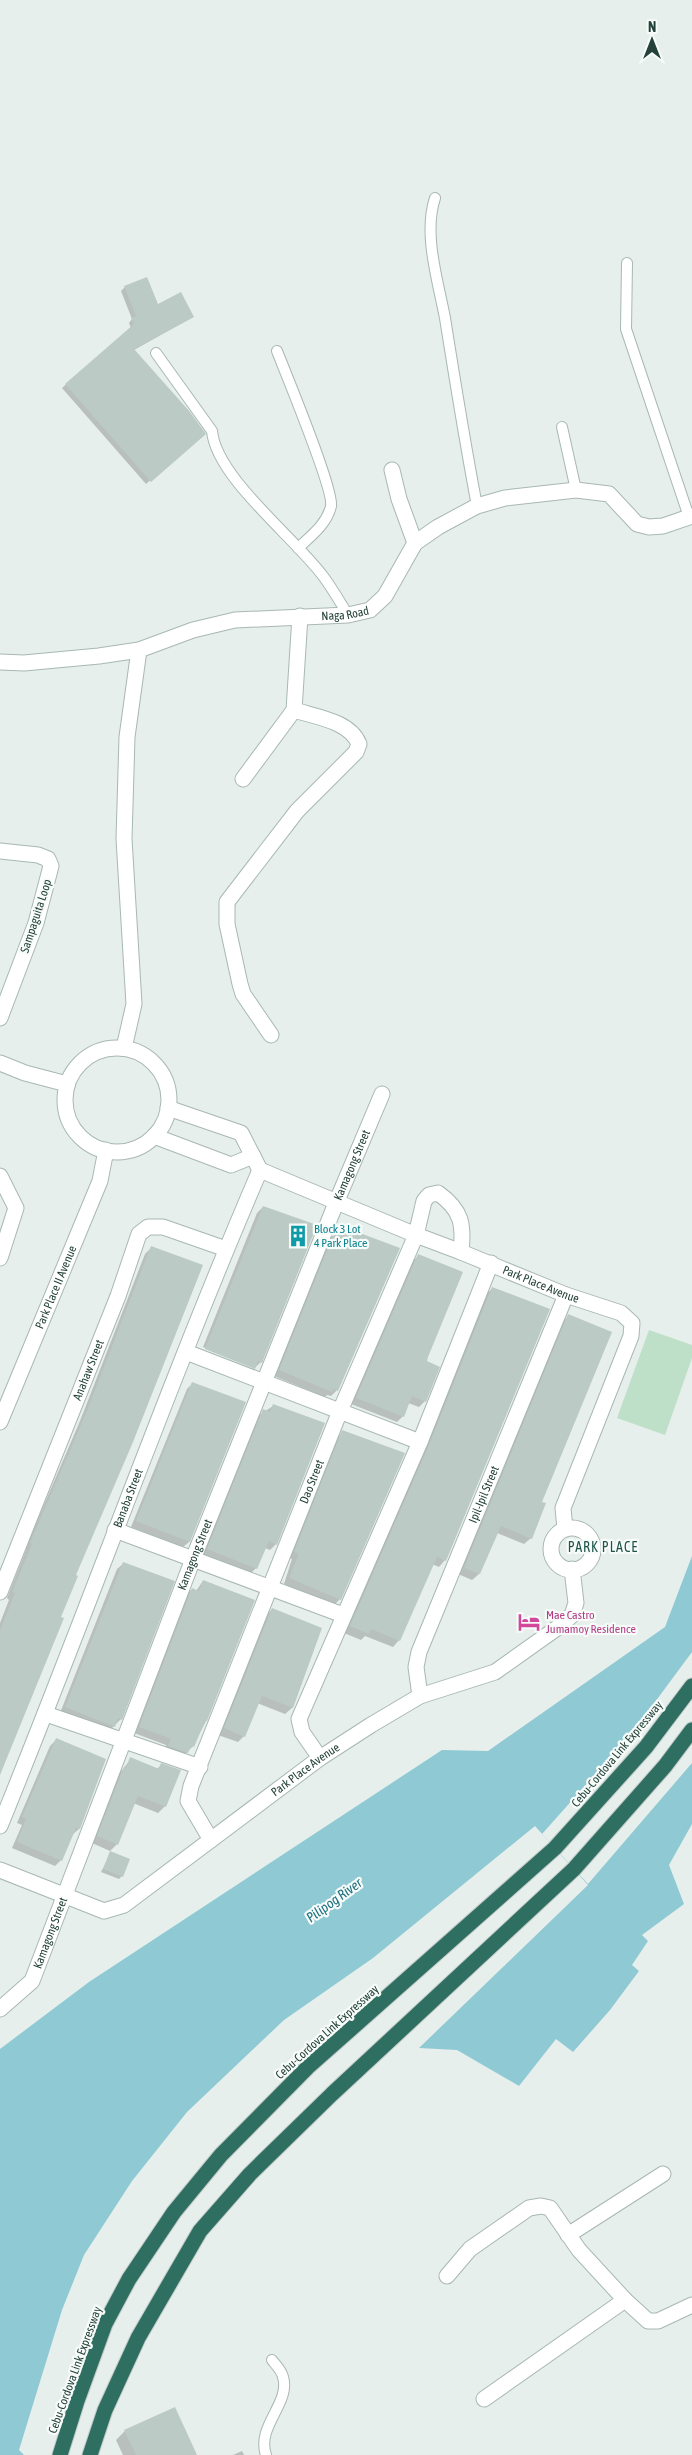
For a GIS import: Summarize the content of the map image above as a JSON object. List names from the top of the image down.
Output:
{
  "streets": {
    "highway": ["Cebu-Cordova Link Expressway"],
    "street": [
      "Naga Road",
      "Sampaguita Loop",
      "Kamagong Street",
      "Park Place Avenue",
      "Park Place II Avenue",
      "Anahaw Street",
      "Dao Street",
      "Ipil-Ipil Street",
      "Banaba Street"
    ]
  },
  "crossings": [
    ["Kamagong Street", "Park Place Avenue"],
    ["Park Place Avenue", "Dao Street"],
    ["Park Place Avenue", "Ipil-Ipil Street"],
    ["Park Place Avenue", "Banaba Street"],
    ["Anahaw Street", "Banaba Street"]
  ],
  "districts": ["PARK PLACE"],
  "water": ["Pilipog River"],
  "places": {
    "building": ["Block 3 Lot 4 Park Place"],
    "hotel": ["Mae Castro Jumamoy Residence"]
  },
  "north": "top"
}
